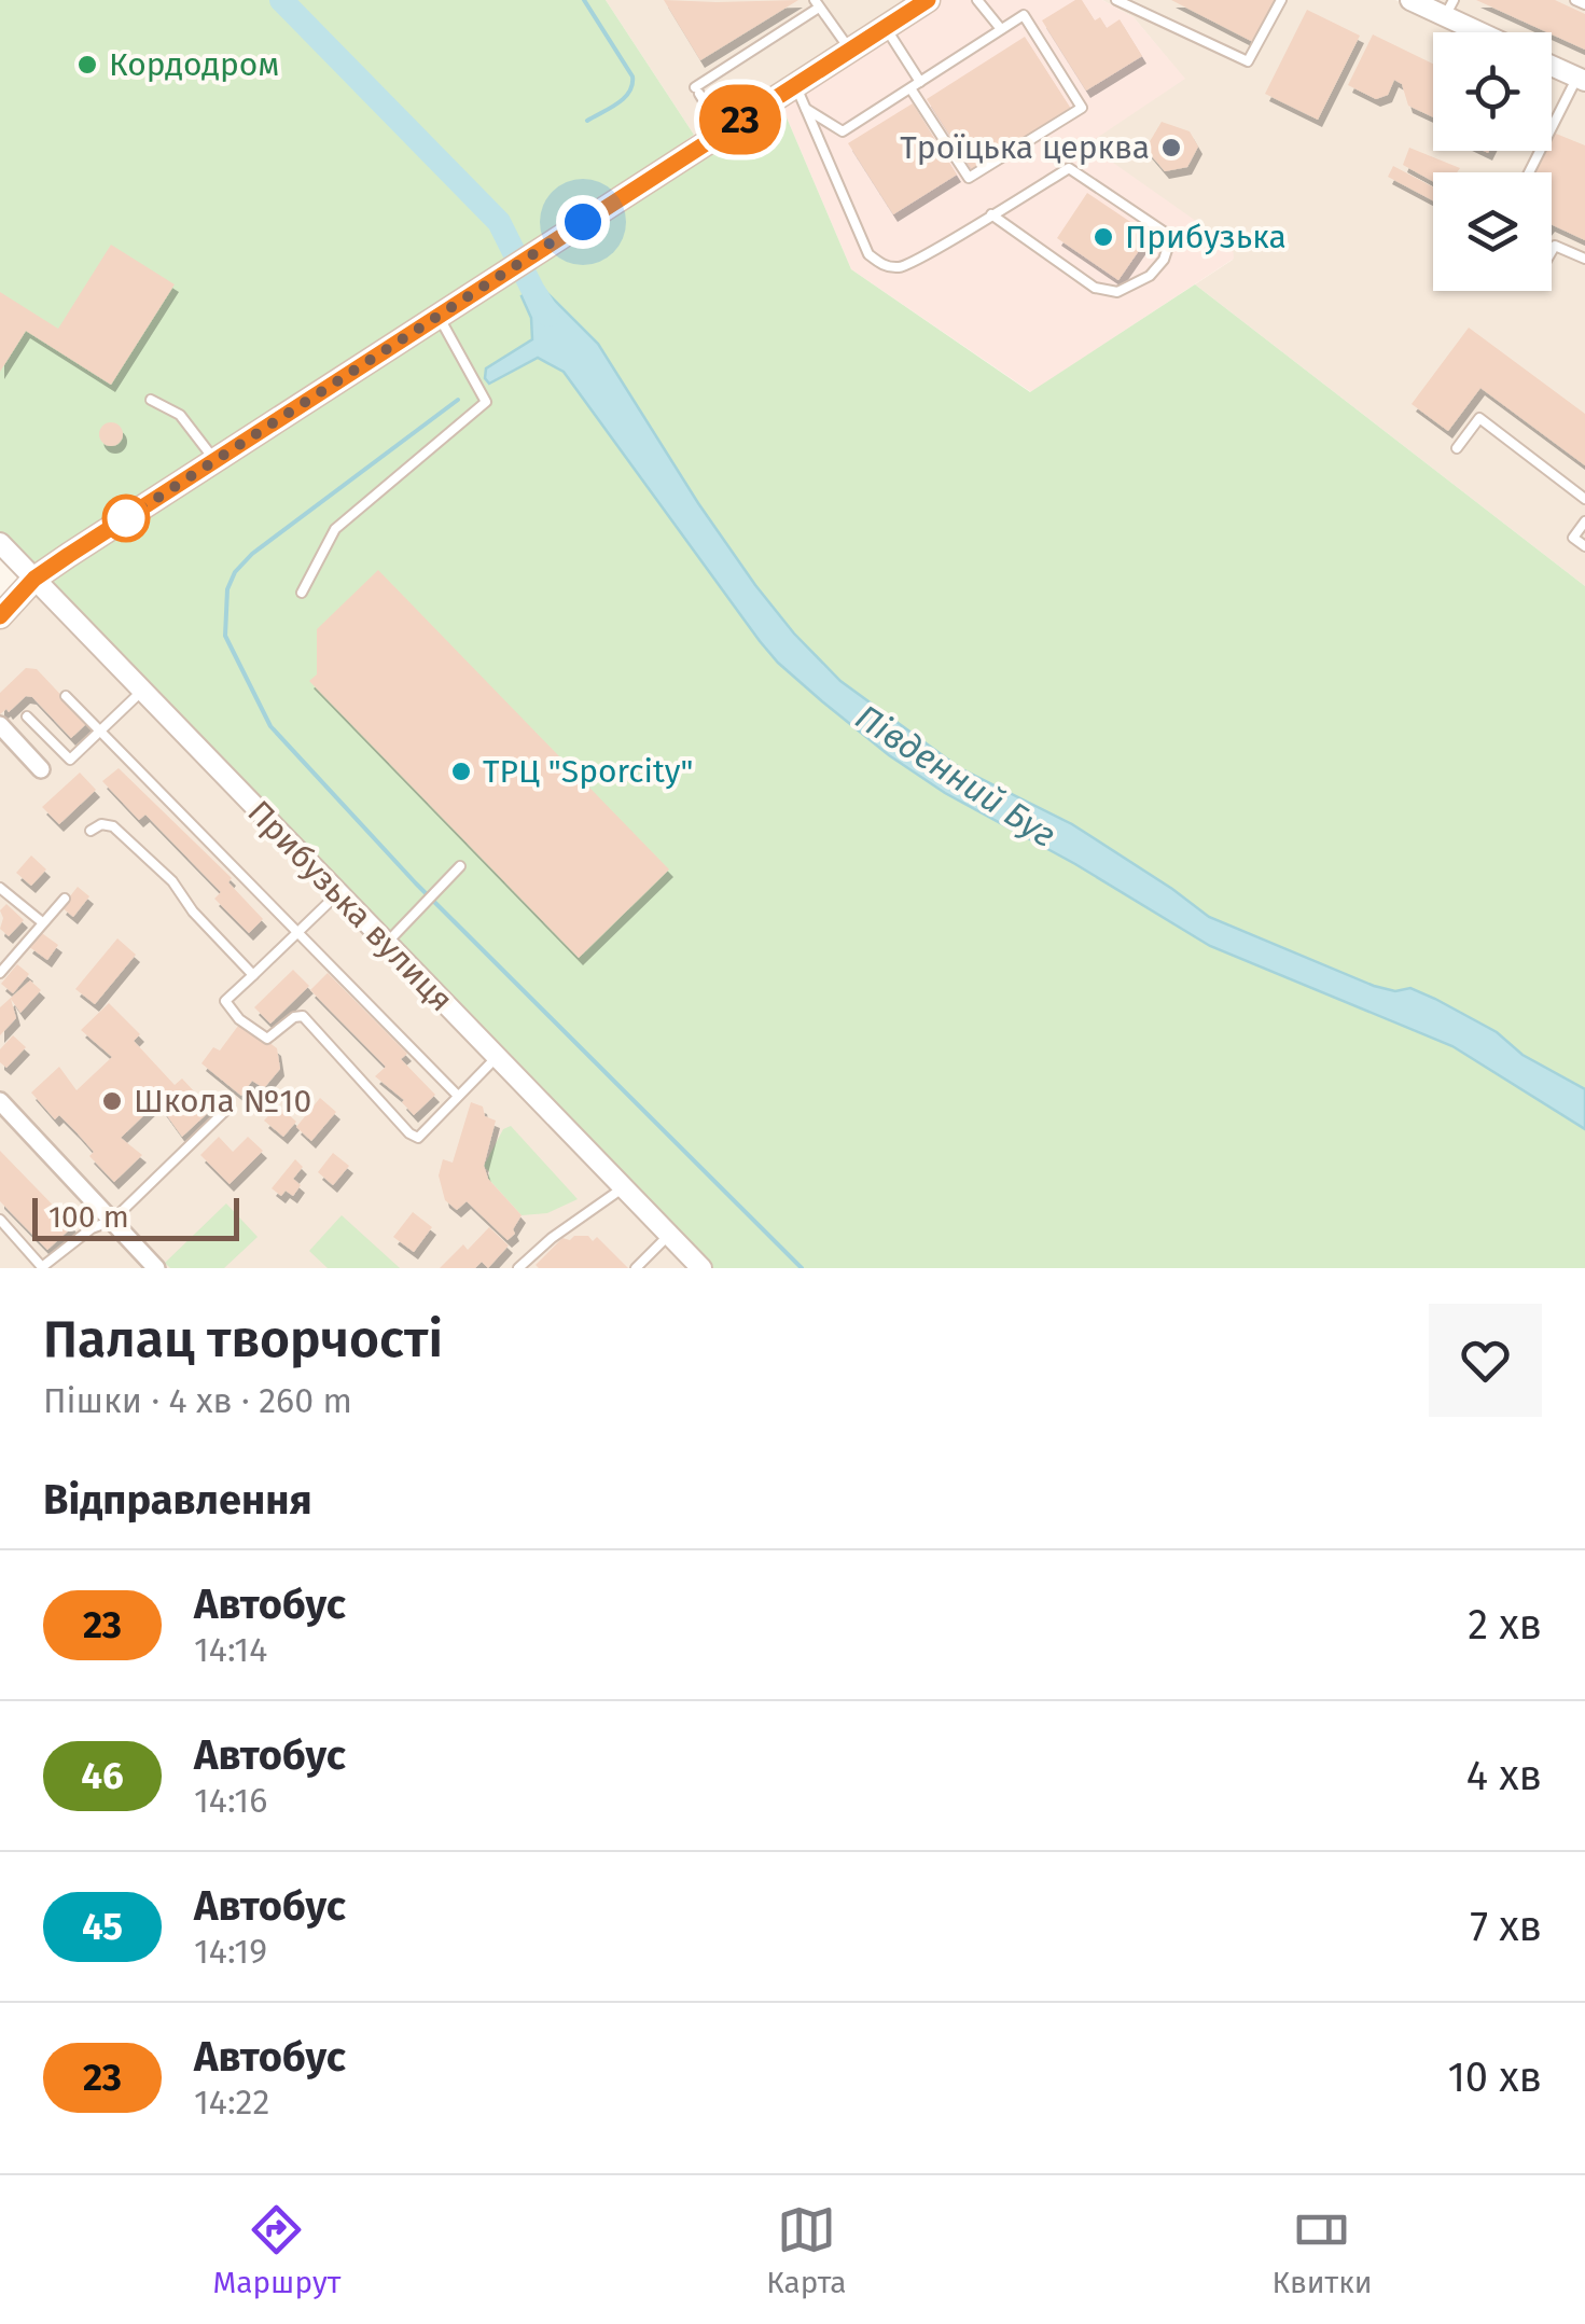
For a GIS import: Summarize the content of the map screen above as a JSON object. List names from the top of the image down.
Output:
{
  "streets": {
    "street": ["Прибузька вулиця"]
  },
  "water": ["Південний Буг"],
  "places": [
    "Кордодром",
    "Троїцька церква",
    "Прибузька",
    "ТРЦ \"Sporcity\"",
    "Школа №10"
  ],
  "lines": ["bus line 23"],
  "scale_bar": "100 m",
  "page": {
    "on_map": "23",
    "scale": "100 m",
    "heading": [
      ["Палац творчості", "Пішки · 4 хв · 260 m"],
      "Відправлення"
    ],
    "list": [
      {
        "mark": "23",
        "name": "Автобус",
        "note": "14:14",
        "value": "2 хв"
      },
      {
        "mark": "46",
        "name": "Автобус",
        "note": "14:16",
        "value": "4 хв"
      },
      {
        "mark": "45",
        "name": "Автобус",
        "note": "14:19",
        "value": "7 хв"
      },
      {
        "mark": "23",
        "name": "Автобус",
        "note": "14:22",
        "value": "10 хв"
      }
    ],
    "tabs": ["Маршрут", "Карта", "Квитки"]
  }
}
